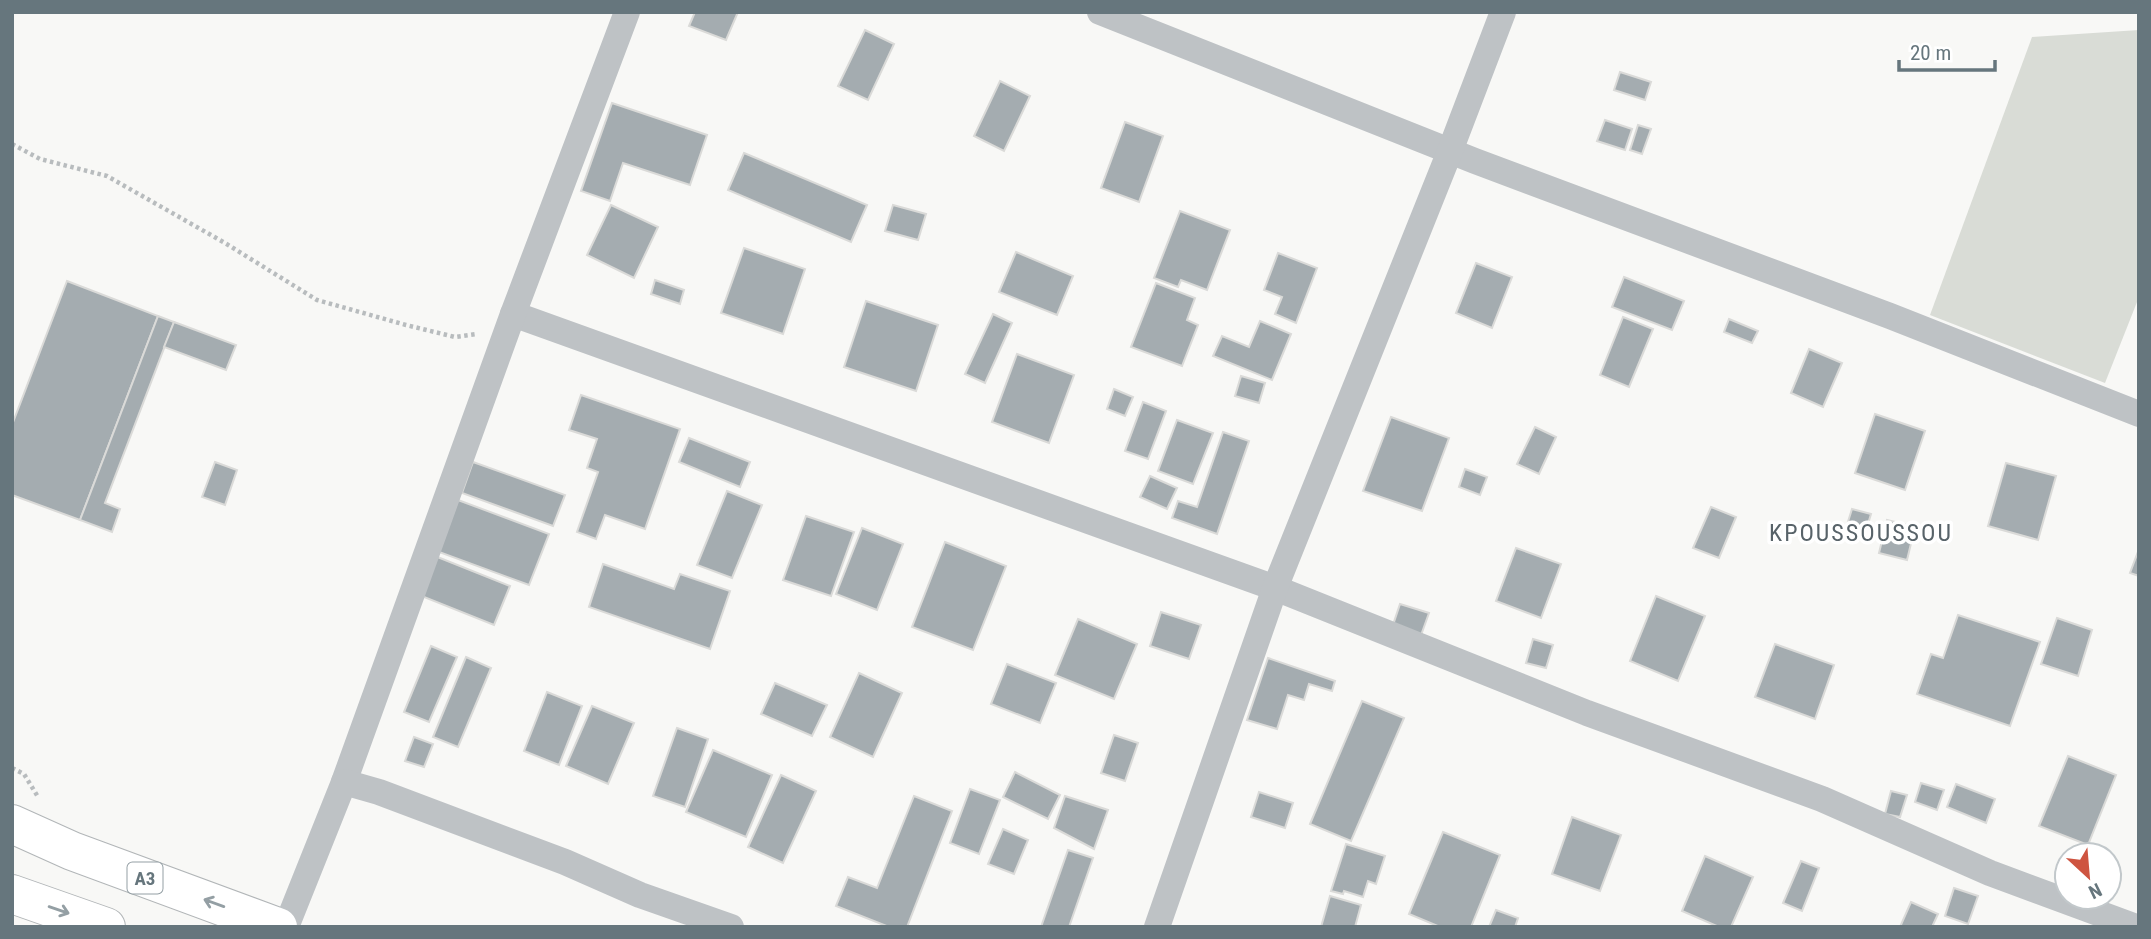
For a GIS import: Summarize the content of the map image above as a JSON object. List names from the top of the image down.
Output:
{
  "streets": {
    "highway": ["A3"]
  },
  "districts": ["KPOUSSOUSSOU"],
  "scale_bar": "20 m",
  "north": "bottom right"
}
